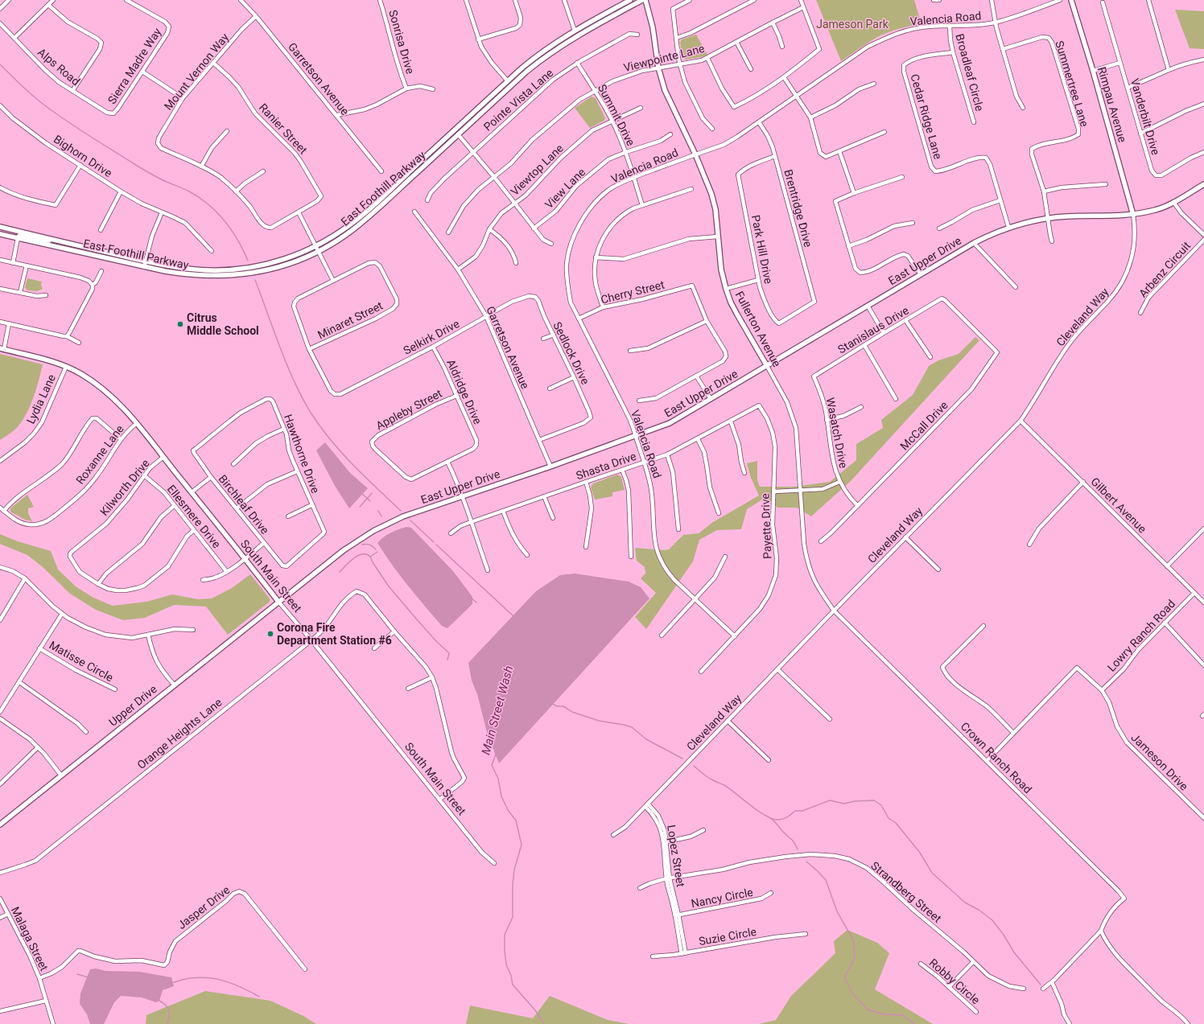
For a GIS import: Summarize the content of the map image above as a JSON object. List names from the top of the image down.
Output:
{
  "streets": {
    "main road": [
      "Rimpau Avenue",
      "East Foothill Parkway",
      "East Upper Drive",
      "Fullerton Avenue",
      "South Main Street",
      "Upper Drive"
    ],
    "street": [
      "Valencia Road",
      "Sonrisa Drive",
      "Viewpointe Lane",
      "Sierra Madre Way",
      "Alps Road",
      "Mount Vernon Way",
      "Broadleaf Circle",
      "Garretson Avenue",
      "Summertree Lane",
      "Pointe Vista Lane",
      "Summit Drive",
      "Cedar Ridge Lane",
      "Vanderbilt Drive",
      "Ranier Street",
      "Bighorn Drive",
      "Viewtop Lane",
      "View Lane",
      "Brentridge Drive",
      "Park Hill Drive",
      "Arbenz Circuit",
      "Cherry Street",
      "Cleveland Way",
      "Minaret Street",
      "Stanislaus Drive",
      "Selkirk Drive",
      "Sedlock Drive",
      "Aldridge Drive",
      "Lydia Lane",
      "Appleby Street",
      "McCall Drive",
      "Wasatch Drive",
      "Hawthorne Drive",
      "Roxanne Lane",
      "Shasta Drive",
      "Kilworth Drive",
      "Birchleaf Drive",
      "Gilbert Avenue",
      "Ellesmere Drive",
      "Payette Drive",
      "Lowry Ranch Road",
      "Matisse Circle",
      "Orange Heights Lane",
      "Crown Ranch Road",
      "Jameson Drive",
      "Lopez Street",
      "Strandberg Street",
      "Nancy Circle",
      "Jasper Drive",
      "Suzie Circle",
      "Malaga Street",
      "Robby Circle"
    ]
  },
  "crossings": [
    ["Valencia Road", "Broadleaf Circle"],
    ["Valencia Road", "Summit Drive"],
    ["Valencia Road", "Brentridge Drive"],
    ["Valencia Road", "East Upper Drive"],
    ["Valencia Road", "Cherry Street"],
    ["Valencia Road", "Fullerton Avenue"],
    ["Valencia Road", "Shasta Drive"],
    ["Valencia Road", "Payette Drive"],
    ["Viewpointe Lane", "Summit Drive"],
    ["Viewpointe Lane", "Fullerton Avenue"],
    ["Sierra Madre Way", "Alps Road"],
    ["Mount Vernon Way", "Garretson Avenue"],
    ["Mount Vernon Way", "Ranier Street"],
    ["Broadleaf Circle", "Cedar Ridge Lane"],
    ["Garretson Avenue", "Viewtop Lane"],
    ["Garretson Avenue", "East Upper Drive"],
    ["Garretson Avenue", "Selkirk Drive"],
    ["Garretson Avenue", "Sedlock Drive"],
    ["Pointe Vista Lane", "Summit Drive"],
    ["Rimpau Avenue", "East Upper Drive"],
    ["Rimpau Avenue", "Cleveland Way"],
    ["Summit Drive", "Viewtop Lane"],
    ["Summit Drive", "View Lane"],
    ["Brentridge Drive", "Park Hill Drive"],
    ["East Upper Drive", "Cleveland Way"],
    ["East Upper Drive", "Fullerton Avenue"],
    ["East Upper Drive", "South Main Street"],
    ["East Upper Drive", "Upper Drive"],
    ["Cleveland Way", "Fullerton Avenue"],
    ["Cleveland Way", "Gilbert Avenue"],
    ["Cleveland Way", "Crown Ranch Road"],
    ["Cleveland Way", "Lopez Street"],
    ["Minaret Street", "Selkirk Drive"],
    ["Fullerton Avenue", "Crown Ranch Road"],
    ["Stanislaus Drive", "McCall Drive"],
    ["Stanislaus Drive", "Wasatch Drive"],
    ["Selkirk Drive", "Sedlock Drive"],
    ["Selkirk Drive", "Aldridge Drive"],
    ["Aldridge Drive", "Appleby Street"],
    ["Lydia Lane", "South Main Street"],
    ["McCall Drive", "Wasatch Drive"],
    ["Hawthorne Drive", "Birchleaf Drive"],
    ["Roxanne Lane", "South Main Street"],
    ["Shasta Drive", "Payette Drive"],
    ["Kilworth Drive", "Ellesmere Drive"],
    ["Kilworth Drive", "South Main Street"],
    ["Gilbert Avenue", "Lowry Ranch Road"],
    ["South Main Street", "Upper Drive"],
    ["South Main Street", "Orange Heights Lane"],
    ["Lowry Ranch Road", "Jameson Drive"],
    ["Lopez Street", "Strandberg Street"],
    ["Lopez Street", "Nancy Circle"],
    ["Lopez Street", "Suzie Circle"],
    ["Jasper Drive", "Malaga Street"]
  ],
  "water": ["Main Street Wash"],
  "parks": ["Jameson Park"],
  "places": ["Citrus Middle School", "Corona Fire Department Station #6"]
}
